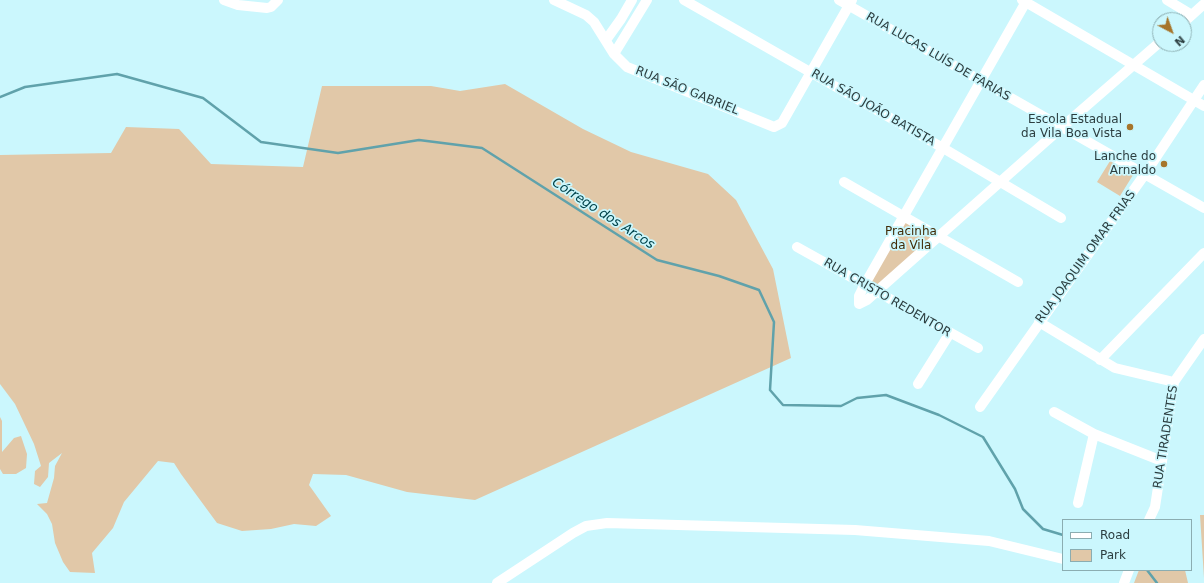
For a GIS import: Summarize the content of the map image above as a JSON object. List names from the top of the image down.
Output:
{
  "streets": {
    "street": [
      "RUA LUCAS LUÍS DE FARIAS",
      "RUA SÃO GABRIEL",
      "RUA SÃO JOÃO BATISTA",
      "RUA JOAQUIM OMAR FRIAS",
      "RUA CRISTO REDENTOR",
      "RUA TIRADENTES"
    ]
  },
  "crossings": [
    ["RUA LUCAS LUÍS DE FARIAS", "RUA JOAQUIM OMAR FRIAS"],
    ["RUA SÃO GABRIEL", "RUA SÃO JOÃO BATISTA"]
  ],
  "water": ["Córrego dos Arcos"],
  "parks": ["Pracinha da Vila"],
  "places": ["Escola Estadual da Vila Boa Vista", "Lanche do Arnaldo"],
  "legend": ["Road", "Park"],
  "north": "bottom right"
}
